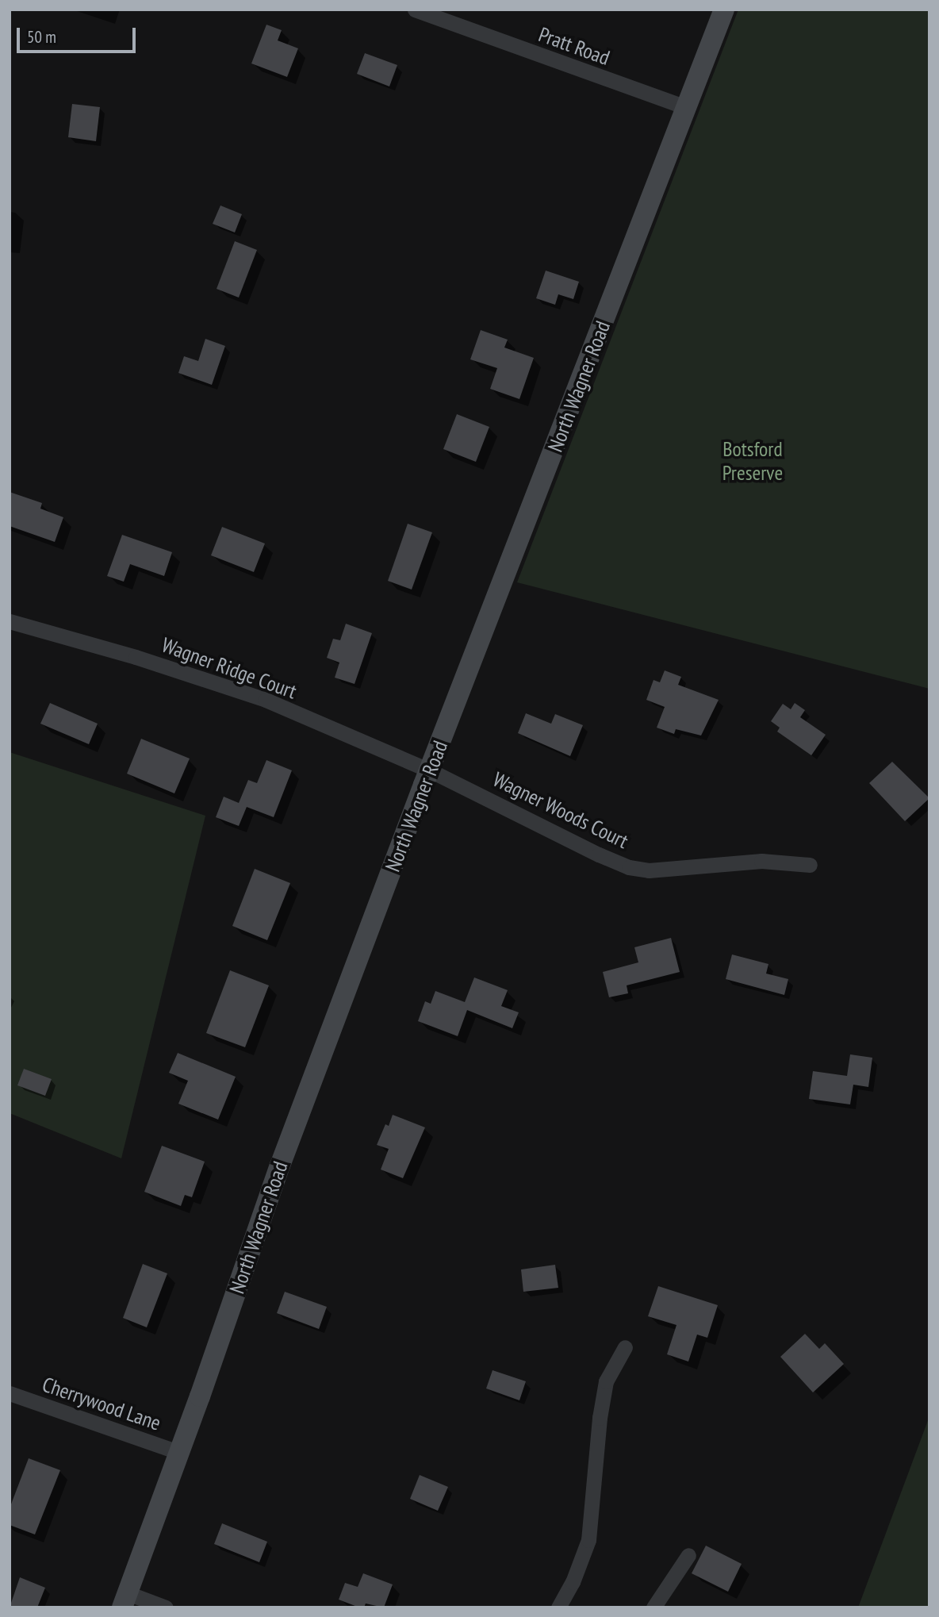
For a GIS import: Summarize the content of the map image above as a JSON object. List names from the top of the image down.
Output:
{
  "streets": {
    "main road": ["North Wagner Road"],
    "street": [
      "Pratt Road",
      "Wagner Ridge Court",
      "Wagner Woods Court",
      "Cherrywood Lane"
    ]
  },
  "crossings": [
    ["Pratt Road", "North Wagner Road"],
    ["North Wagner Road", "Wagner Ridge Court"],
    ["North Wagner Road", "Wagner Woods Court"],
    ["North Wagner Road", "Cherrywood Lane"],
    ["Wagner Ridge Court", "Wagner Woods Court"]
  ],
  "parks": ["Botsford Preserve"],
  "scale_bar": "50 m"
}
